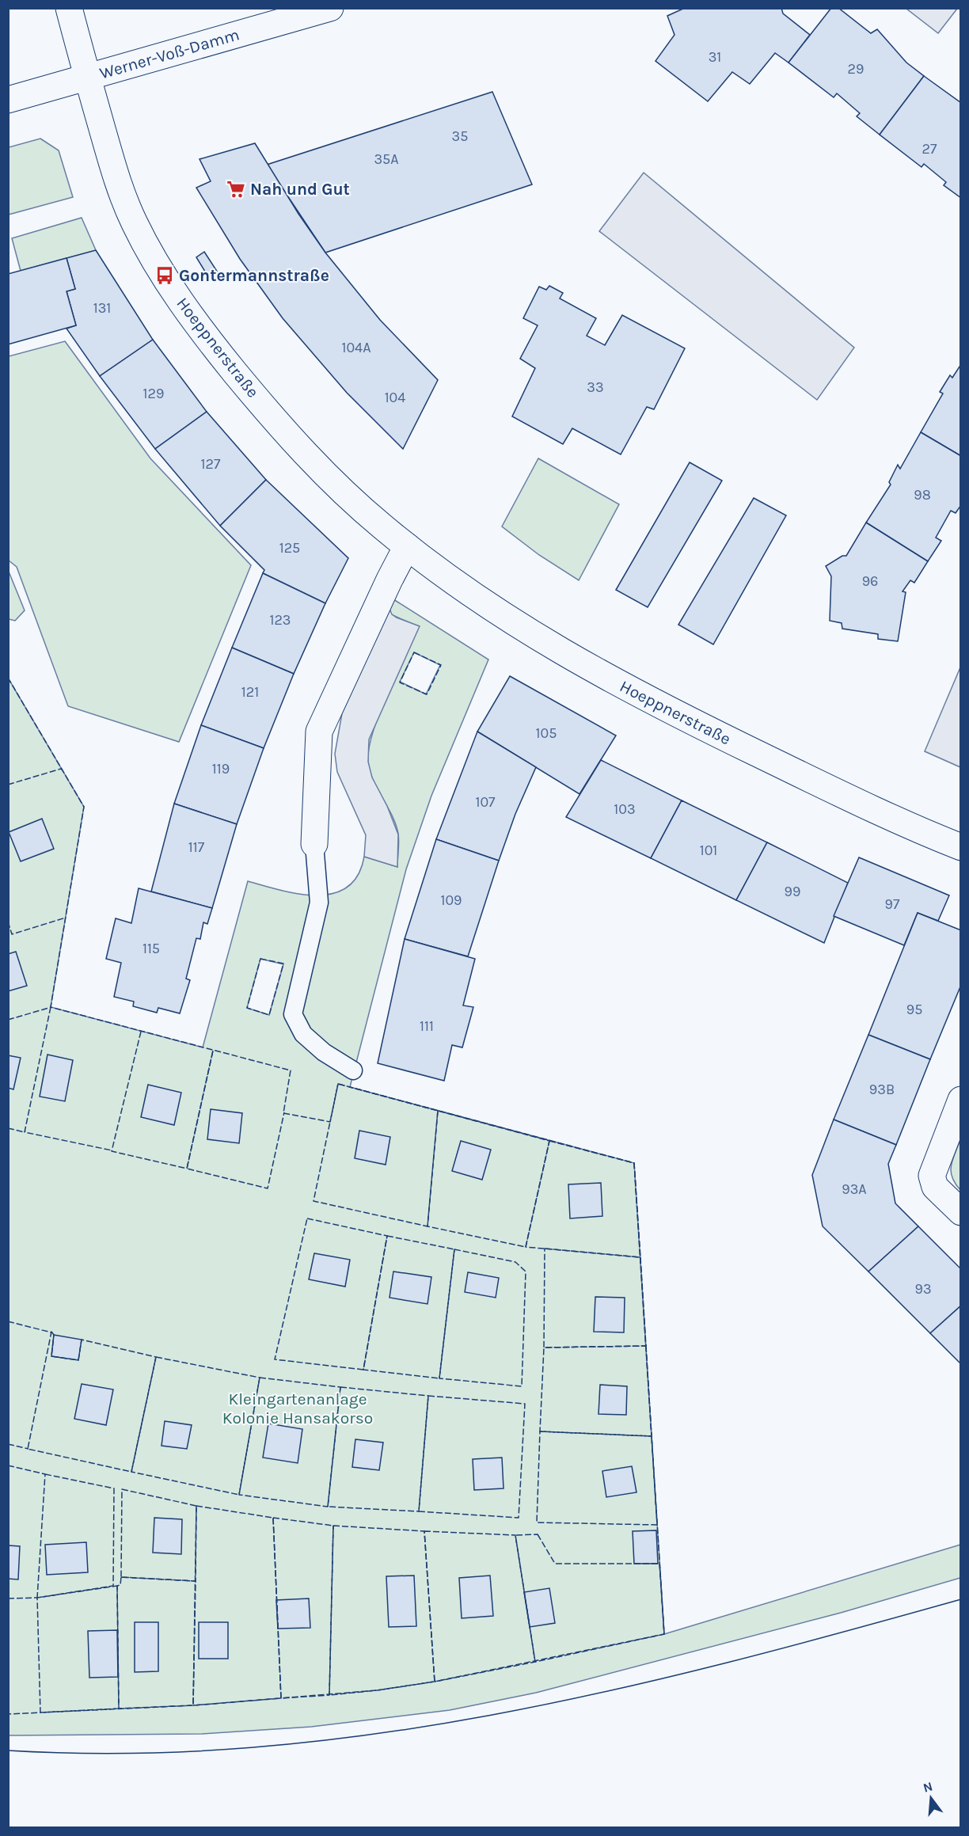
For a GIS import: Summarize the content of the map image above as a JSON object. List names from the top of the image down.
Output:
{
  "streets": {
    "street": ["Werner-Voß-Damm", "Hoeppnerstraße"]
  },
  "crossings": [
    ["Werner-Voß-Damm", "Hoeppnerstraße"]
  ],
  "parks": ["Kleingartenanlage Kolonie Hansakorso"],
  "places": {
    "supermarket": ["Nah und Gut"],
    "bus stop": ["Gontermannstraße"]
  },
  "house_numbers": [
    "31",
    "29",
    "35",
    "27",
    "35A",
    "131",
    "104A",
    "33",
    "129",
    "104",
    "127",
    "98",
    "125",
    "96",
    "123",
    "121",
    "105",
    "119",
    "107",
    "103",
    "117",
    "101",
    "99",
    "109",
    "97",
    "115",
    "95",
    "111",
    "93B",
    "93A",
    "93"
  ],
  "north": "top"
}
